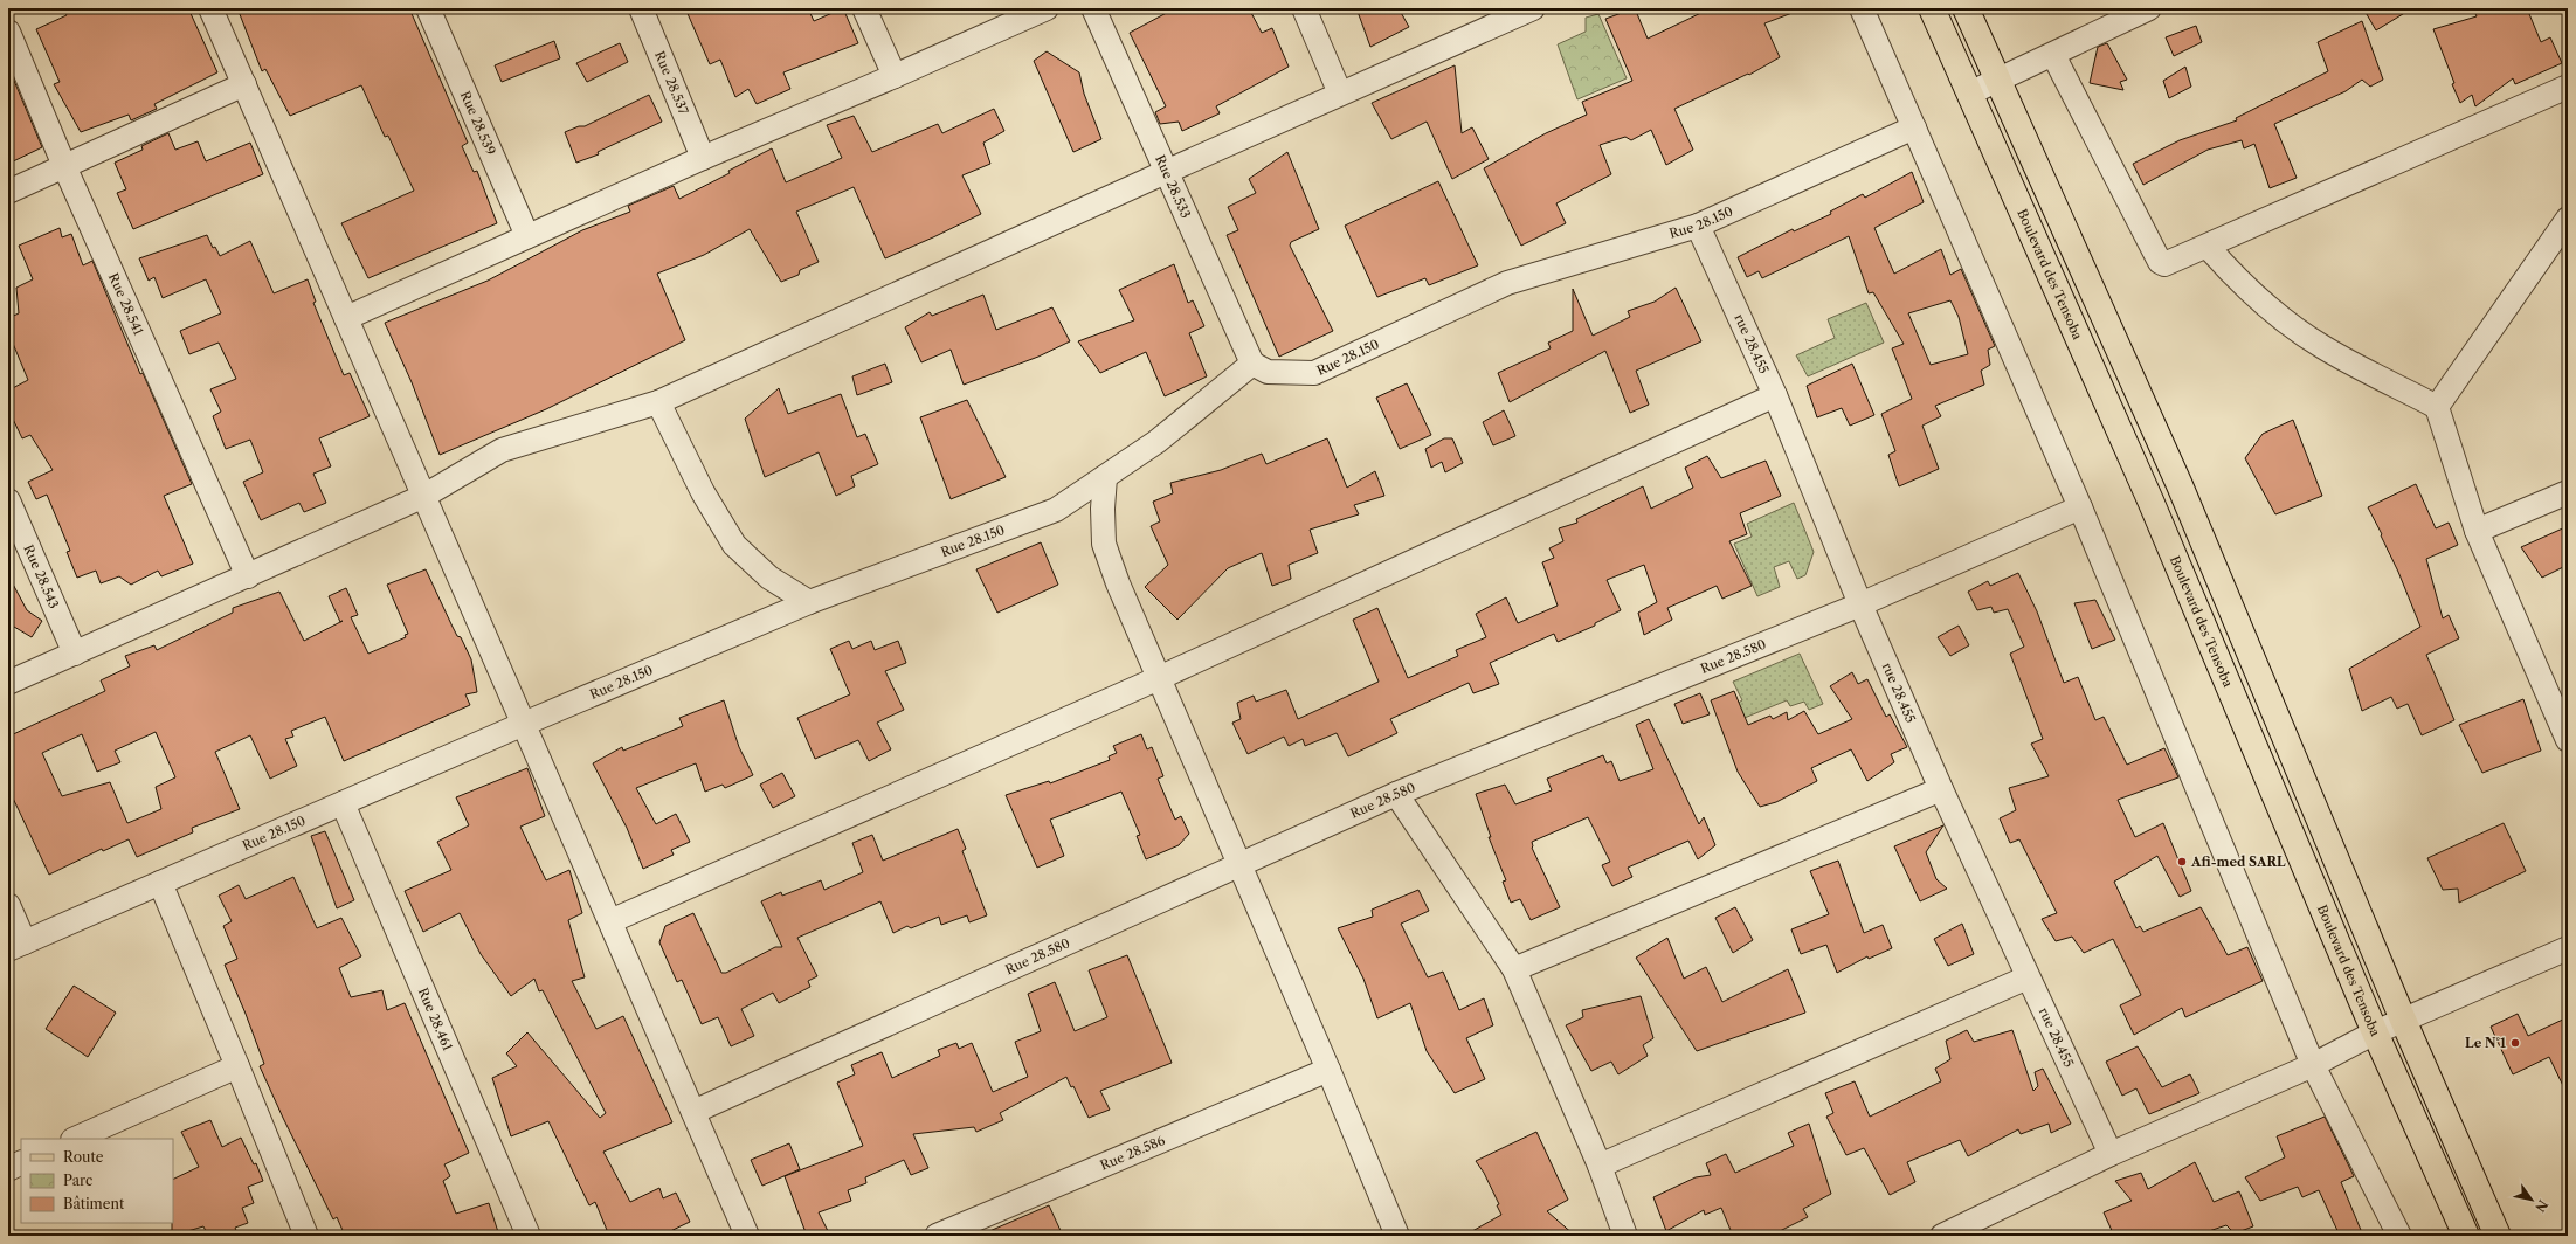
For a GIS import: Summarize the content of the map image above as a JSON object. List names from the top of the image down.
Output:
{
  "streets": {
    "main road": ["Boulevard des Tensoba"],
    "street": [
      "Rue 28.537",
      "Rue 28.539",
      "Rue 28.533",
      "Rue 28.150",
      "Rue 28.541",
      "rue 28.455",
      "Rue 28.543",
      "Rue 28.580",
      "Rue 28.461",
      "Rue 28.586"
    ]
  },
  "crossings": [
    ["Rue 28.533", "Rue 28.150"],
    ["Rue 28.150", "rue 28.455"],
    ["Rue 28.150", "Rue 28.461"],
    ["rue 28.455", "Rue 28.580"]
  ],
  "places": ["Afi-med SARL", "Le N°1"],
  "legend": ["Route", "Parc", "Bâtiment"],
  "north": "bottom right"
}
